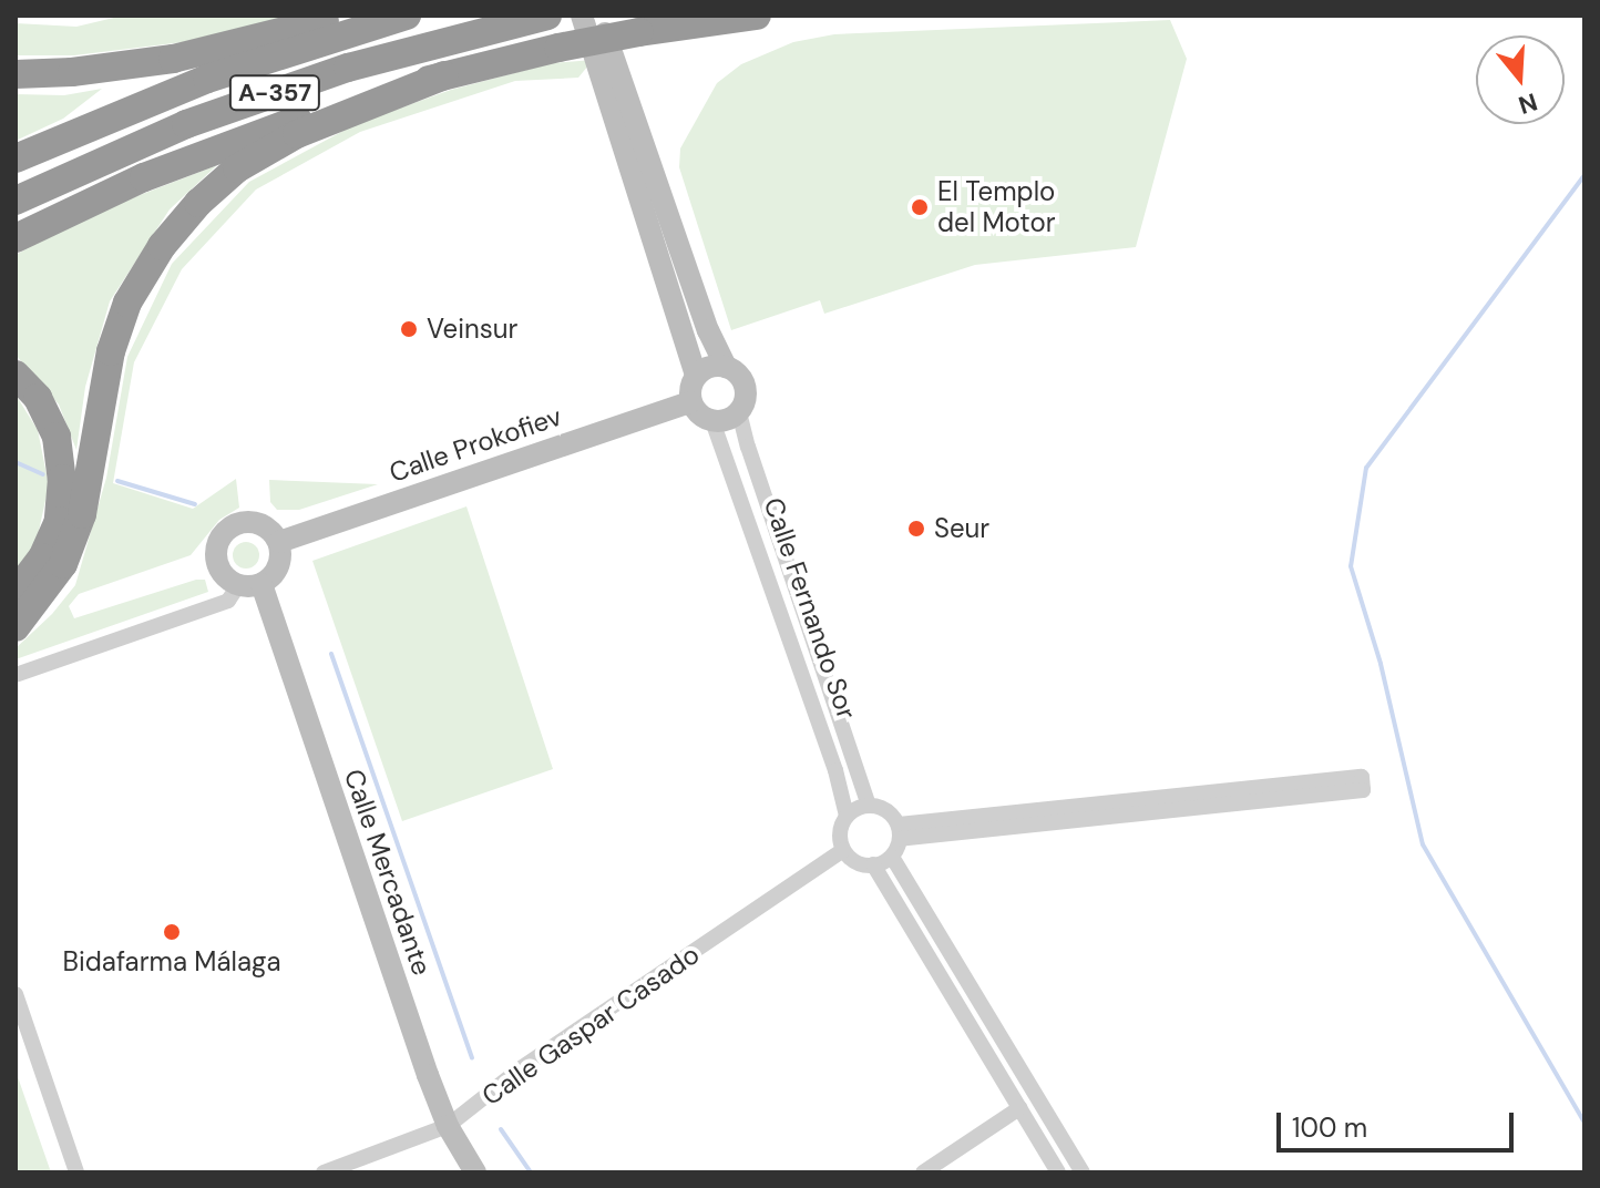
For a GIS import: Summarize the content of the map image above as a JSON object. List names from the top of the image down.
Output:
{
  "streets": {
    "highway": ["A-357"],
    "street": [
      "Calle Prokofiev",
      "Calle Fernando Sor",
      "Calle Mercadante",
      "Calle Gaspar Casado"
    ]
  },
  "crossings": [
    ["Calle Prokofiev", "Calle Fernando Sor"],
    ["Calle Prokofiev", "Calle Mercadante"],
    ["Calle Fernando Sor", "Calle Gaspar Casado"],
    ["Calle Mercadante", "Calle Gaspar Casado"]
  ],
  "places": [
    "El Templo del Motor",
    "Veinsur",
    "Seur",
    "Bidafarma Málaga"
  ],
  "scale_bar": "100 m",
  "north": "bottom"
}
